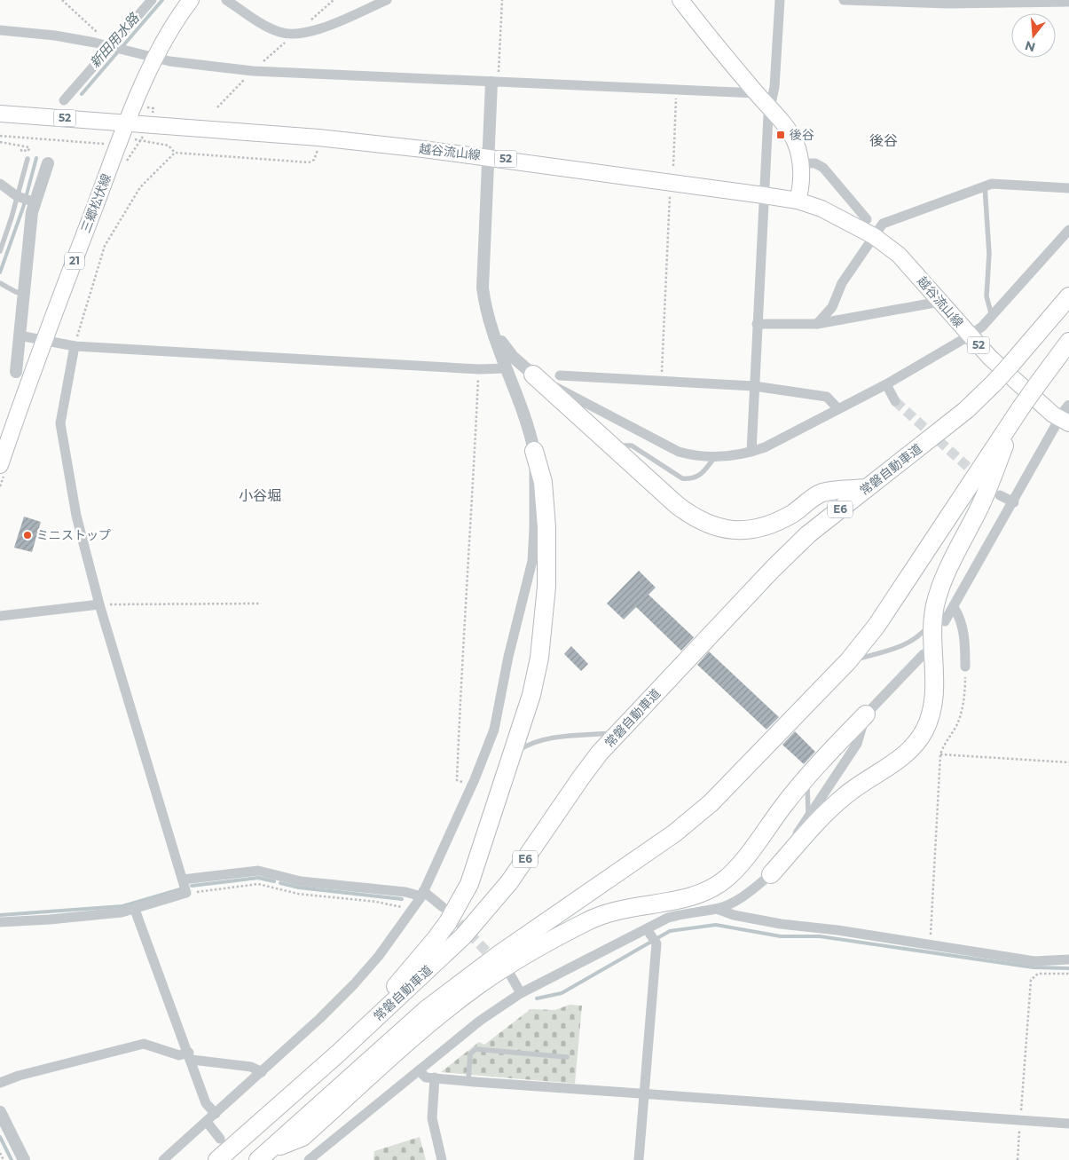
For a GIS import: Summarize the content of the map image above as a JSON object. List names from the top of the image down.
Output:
{
  "streets": {
    "highway": ["常磐自動車道", "E6"],
    "main road": [
      "52",
      "越谷流山線",
      "三郷松伏線",
      "21"
    ]
  },
  "crossings": [
    ["52", "越谷流山線"],
    ["52", "三郷松伏線"],
    ["越谷流山線", "三郷松伏線"]
  ],
  "districts": ["後谷", "小谷堀"],
  "water": ["新田用水路"],
  "places": {
    "transit": ["後谷"],
    "other": ["ミニストップ"]
  },
  "north": "bottom"
}
